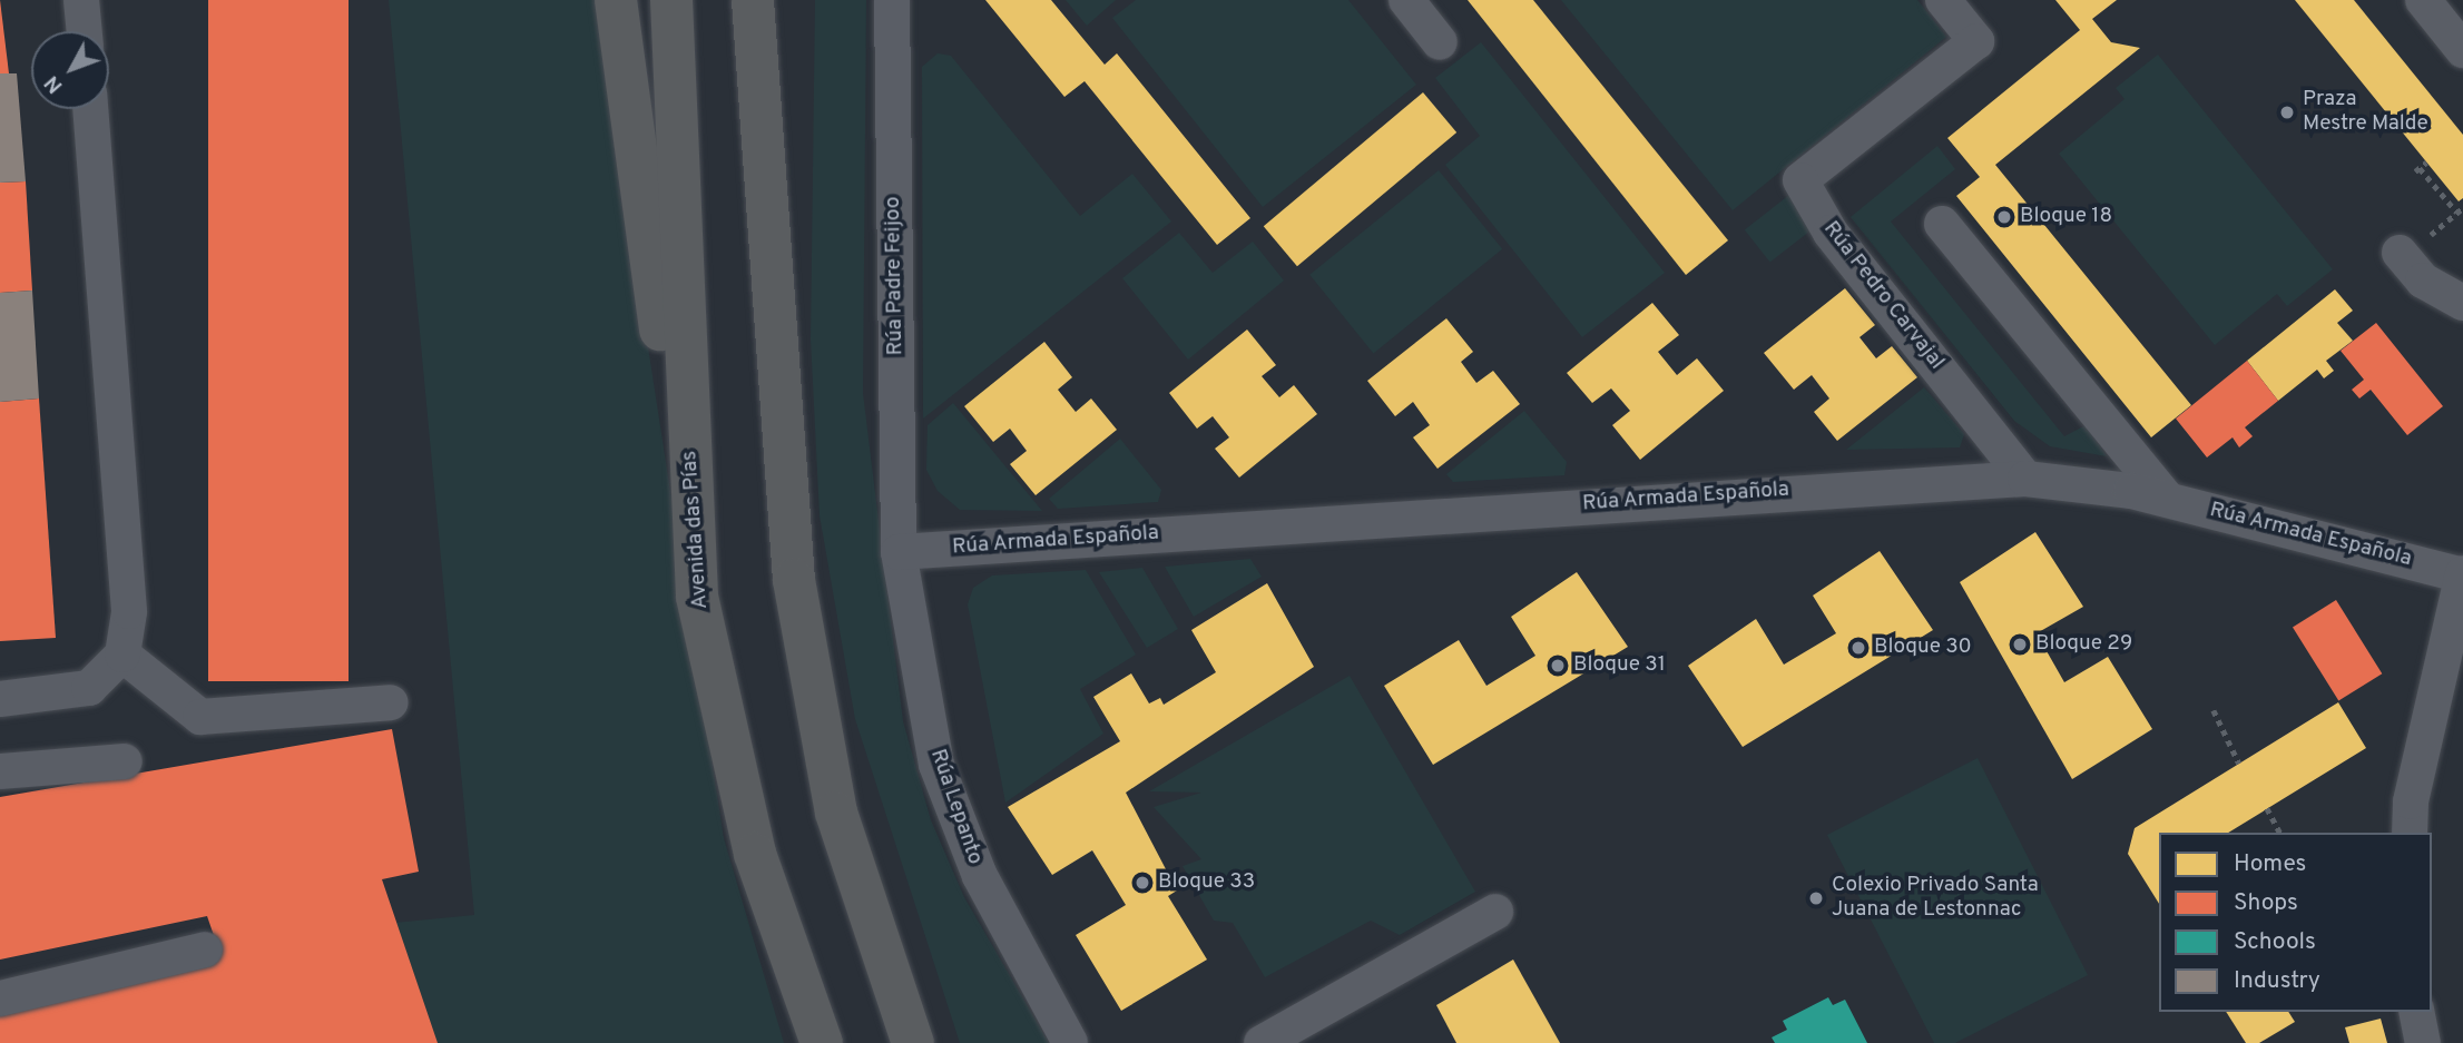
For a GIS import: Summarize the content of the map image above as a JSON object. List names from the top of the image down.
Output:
{
  "streets": {
    "highway": ["Avenida das Pías"],
    "street": [
      "Rúa Padre Feijoo",
      "Rúa Pedro Carvajal",
      "Rúa Armada Española",
      "Rúa Lepanto"
    ]
  },
  "crossings": [
    ["Rúa Padre Feijoo", "Rúa Armada Española"],
    ["Rúa Padre Feijoo", "Rúa Lepanto"],
    ["Rúa Pedro Carvajal", "Rúa Armada Española"],
    ["Rúa Armada Española", "Rúa Lepanto"]
  ],
  "places": [
    "Praza Mestre Malde",
    "Bloque 18",
    "Bloque 29",
    "Bloque 30",
    "Bloque 31",
    "Bloque 33",
    "Colexio Privado Santa Juana de Lestonnac"
  ],
  "legend": [
    "Homes",
    "Shops",
    "Schools",
    "Industry"
  ],
  "north": "bottom left"
}
